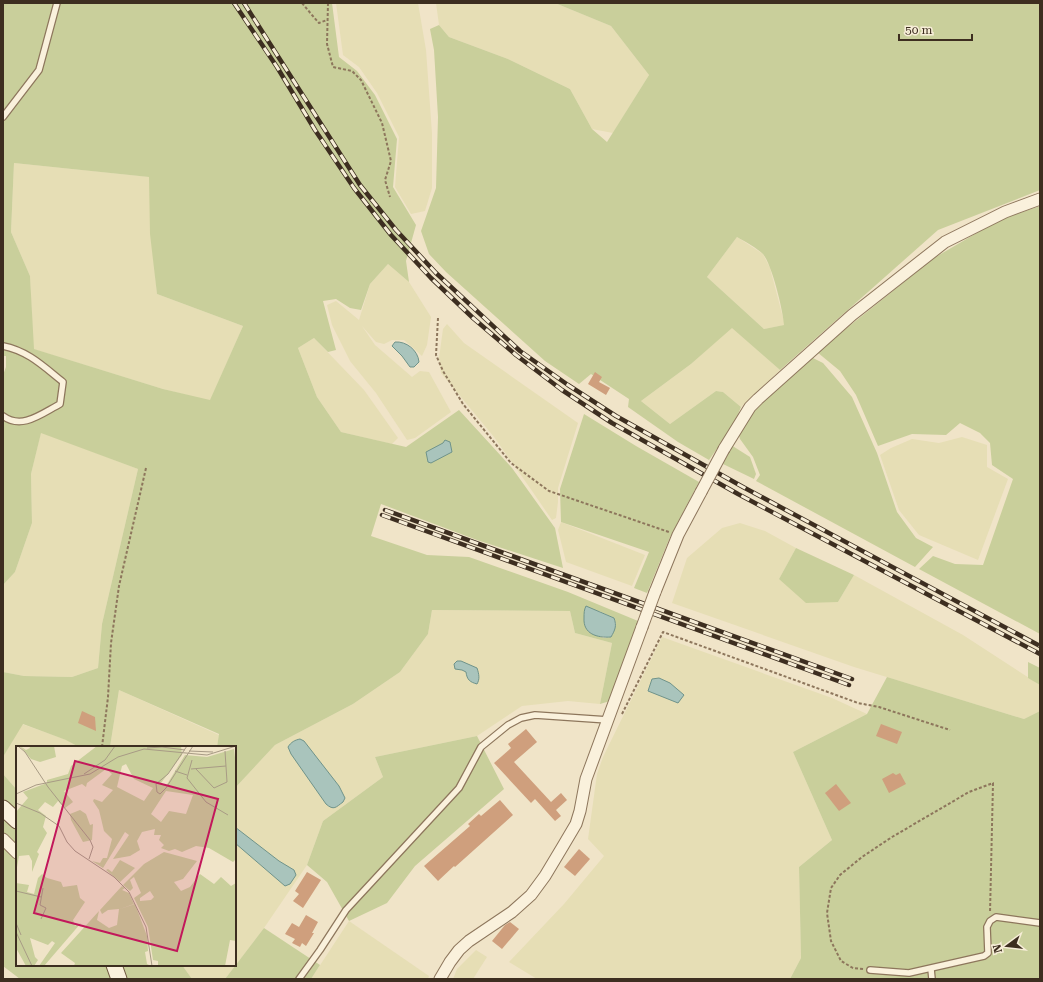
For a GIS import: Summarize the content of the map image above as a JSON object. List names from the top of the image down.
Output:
{
  "scale_bar": "50 m",
  "north": "left"
}
